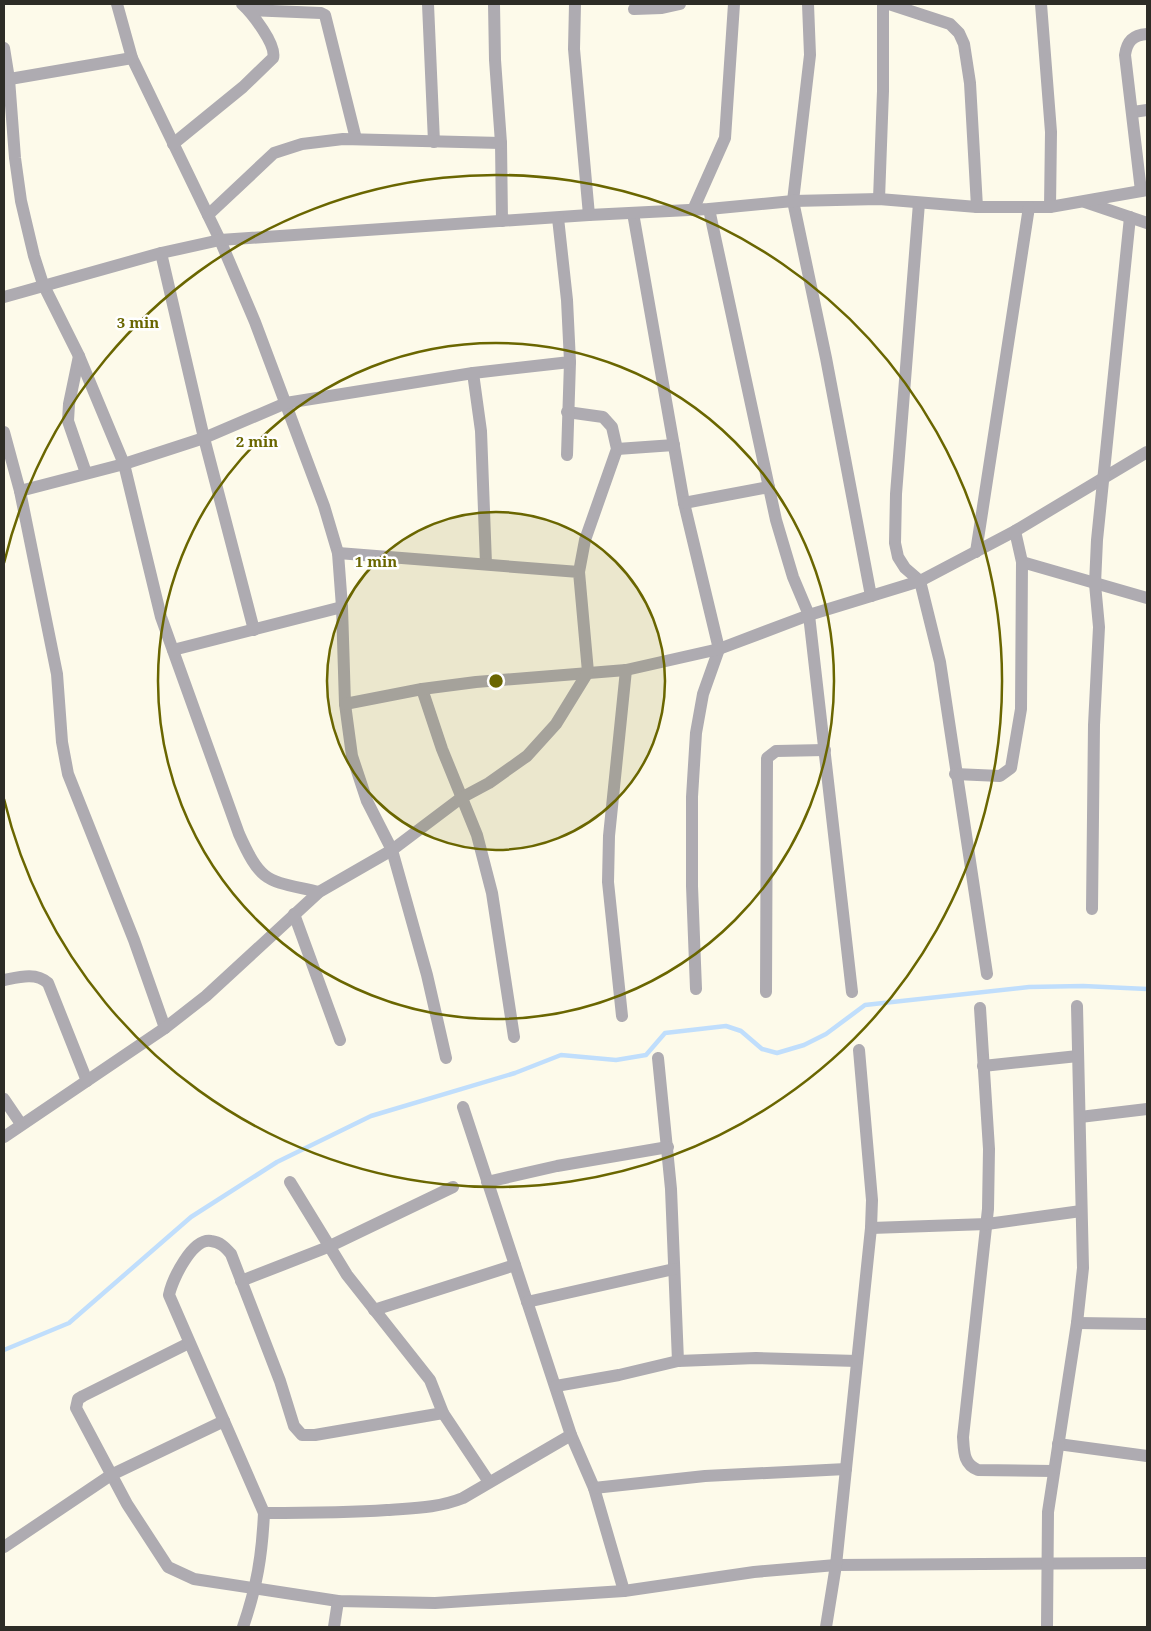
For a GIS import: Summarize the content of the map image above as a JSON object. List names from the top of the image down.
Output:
{
  "rings": ["3 min", "2 min", "1 min"]
}
